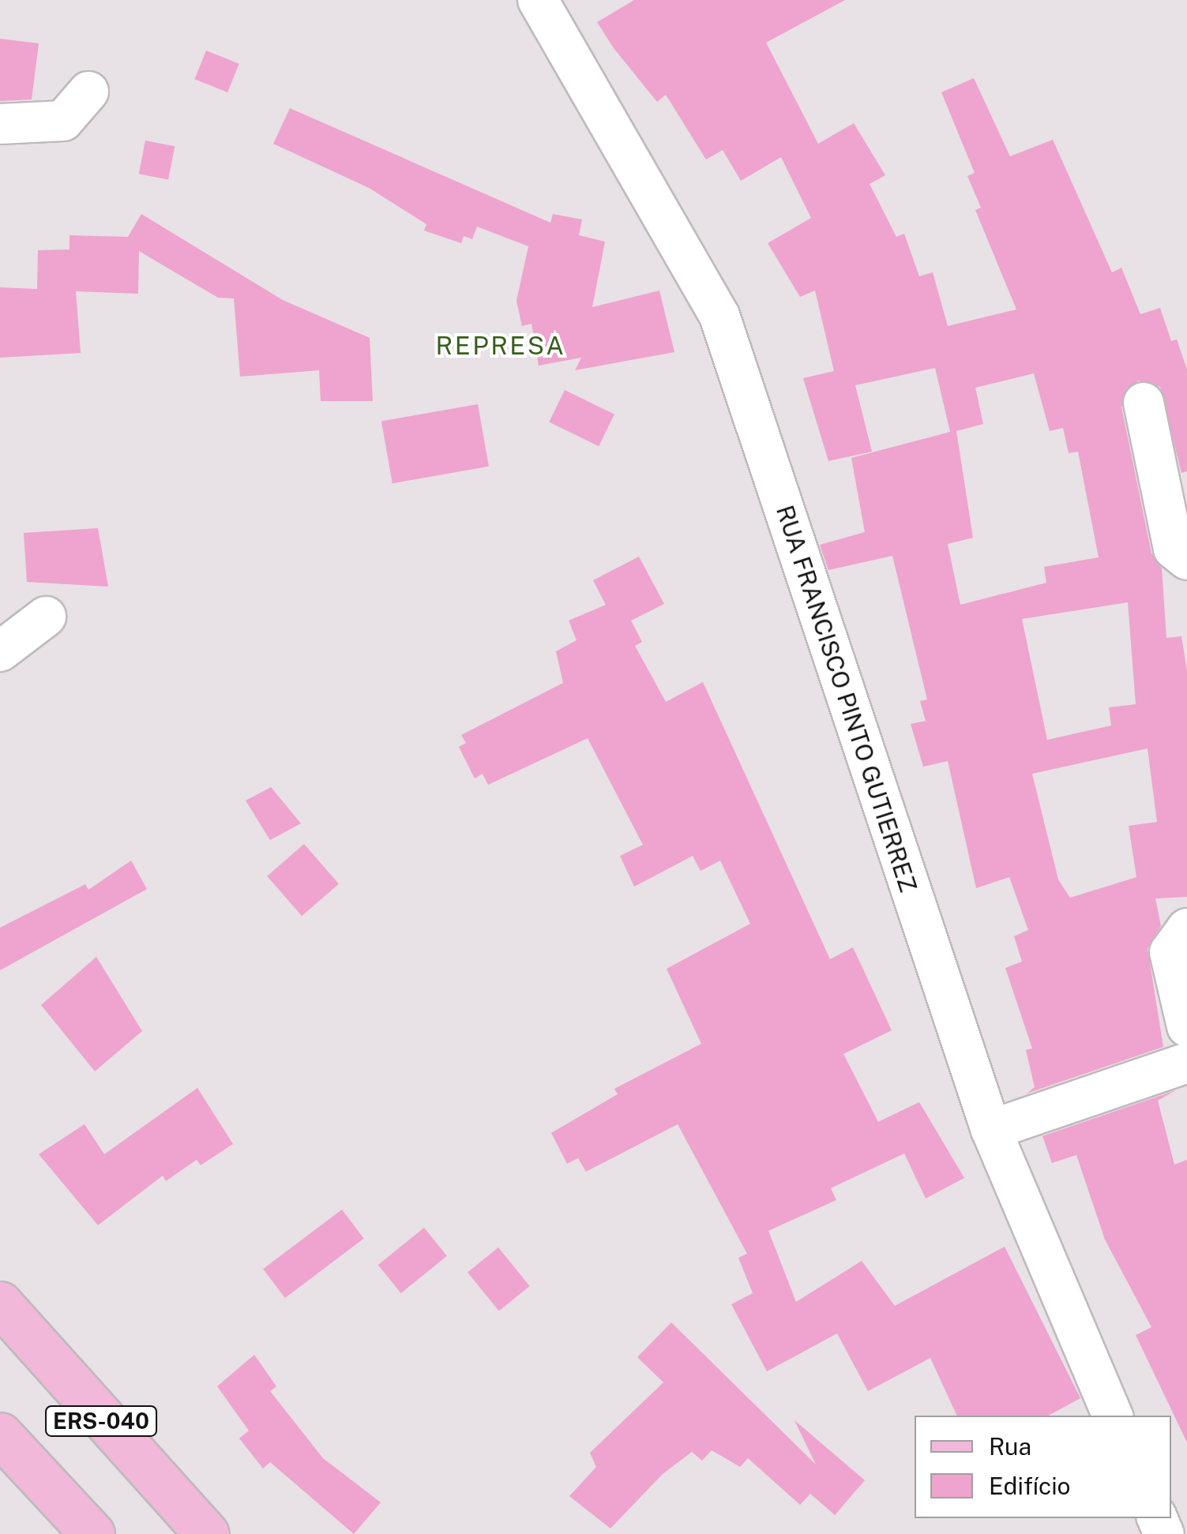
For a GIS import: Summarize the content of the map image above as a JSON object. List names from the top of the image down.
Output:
{
  "streets": {
    "main road": ["ERS-040"],
    "street": ["RUA FRANCISCO PINTO GUTIERREZ"]
  },
  "districts": ["REPRESA"],
  "legend": ["Rua", "Edifício"]
}
